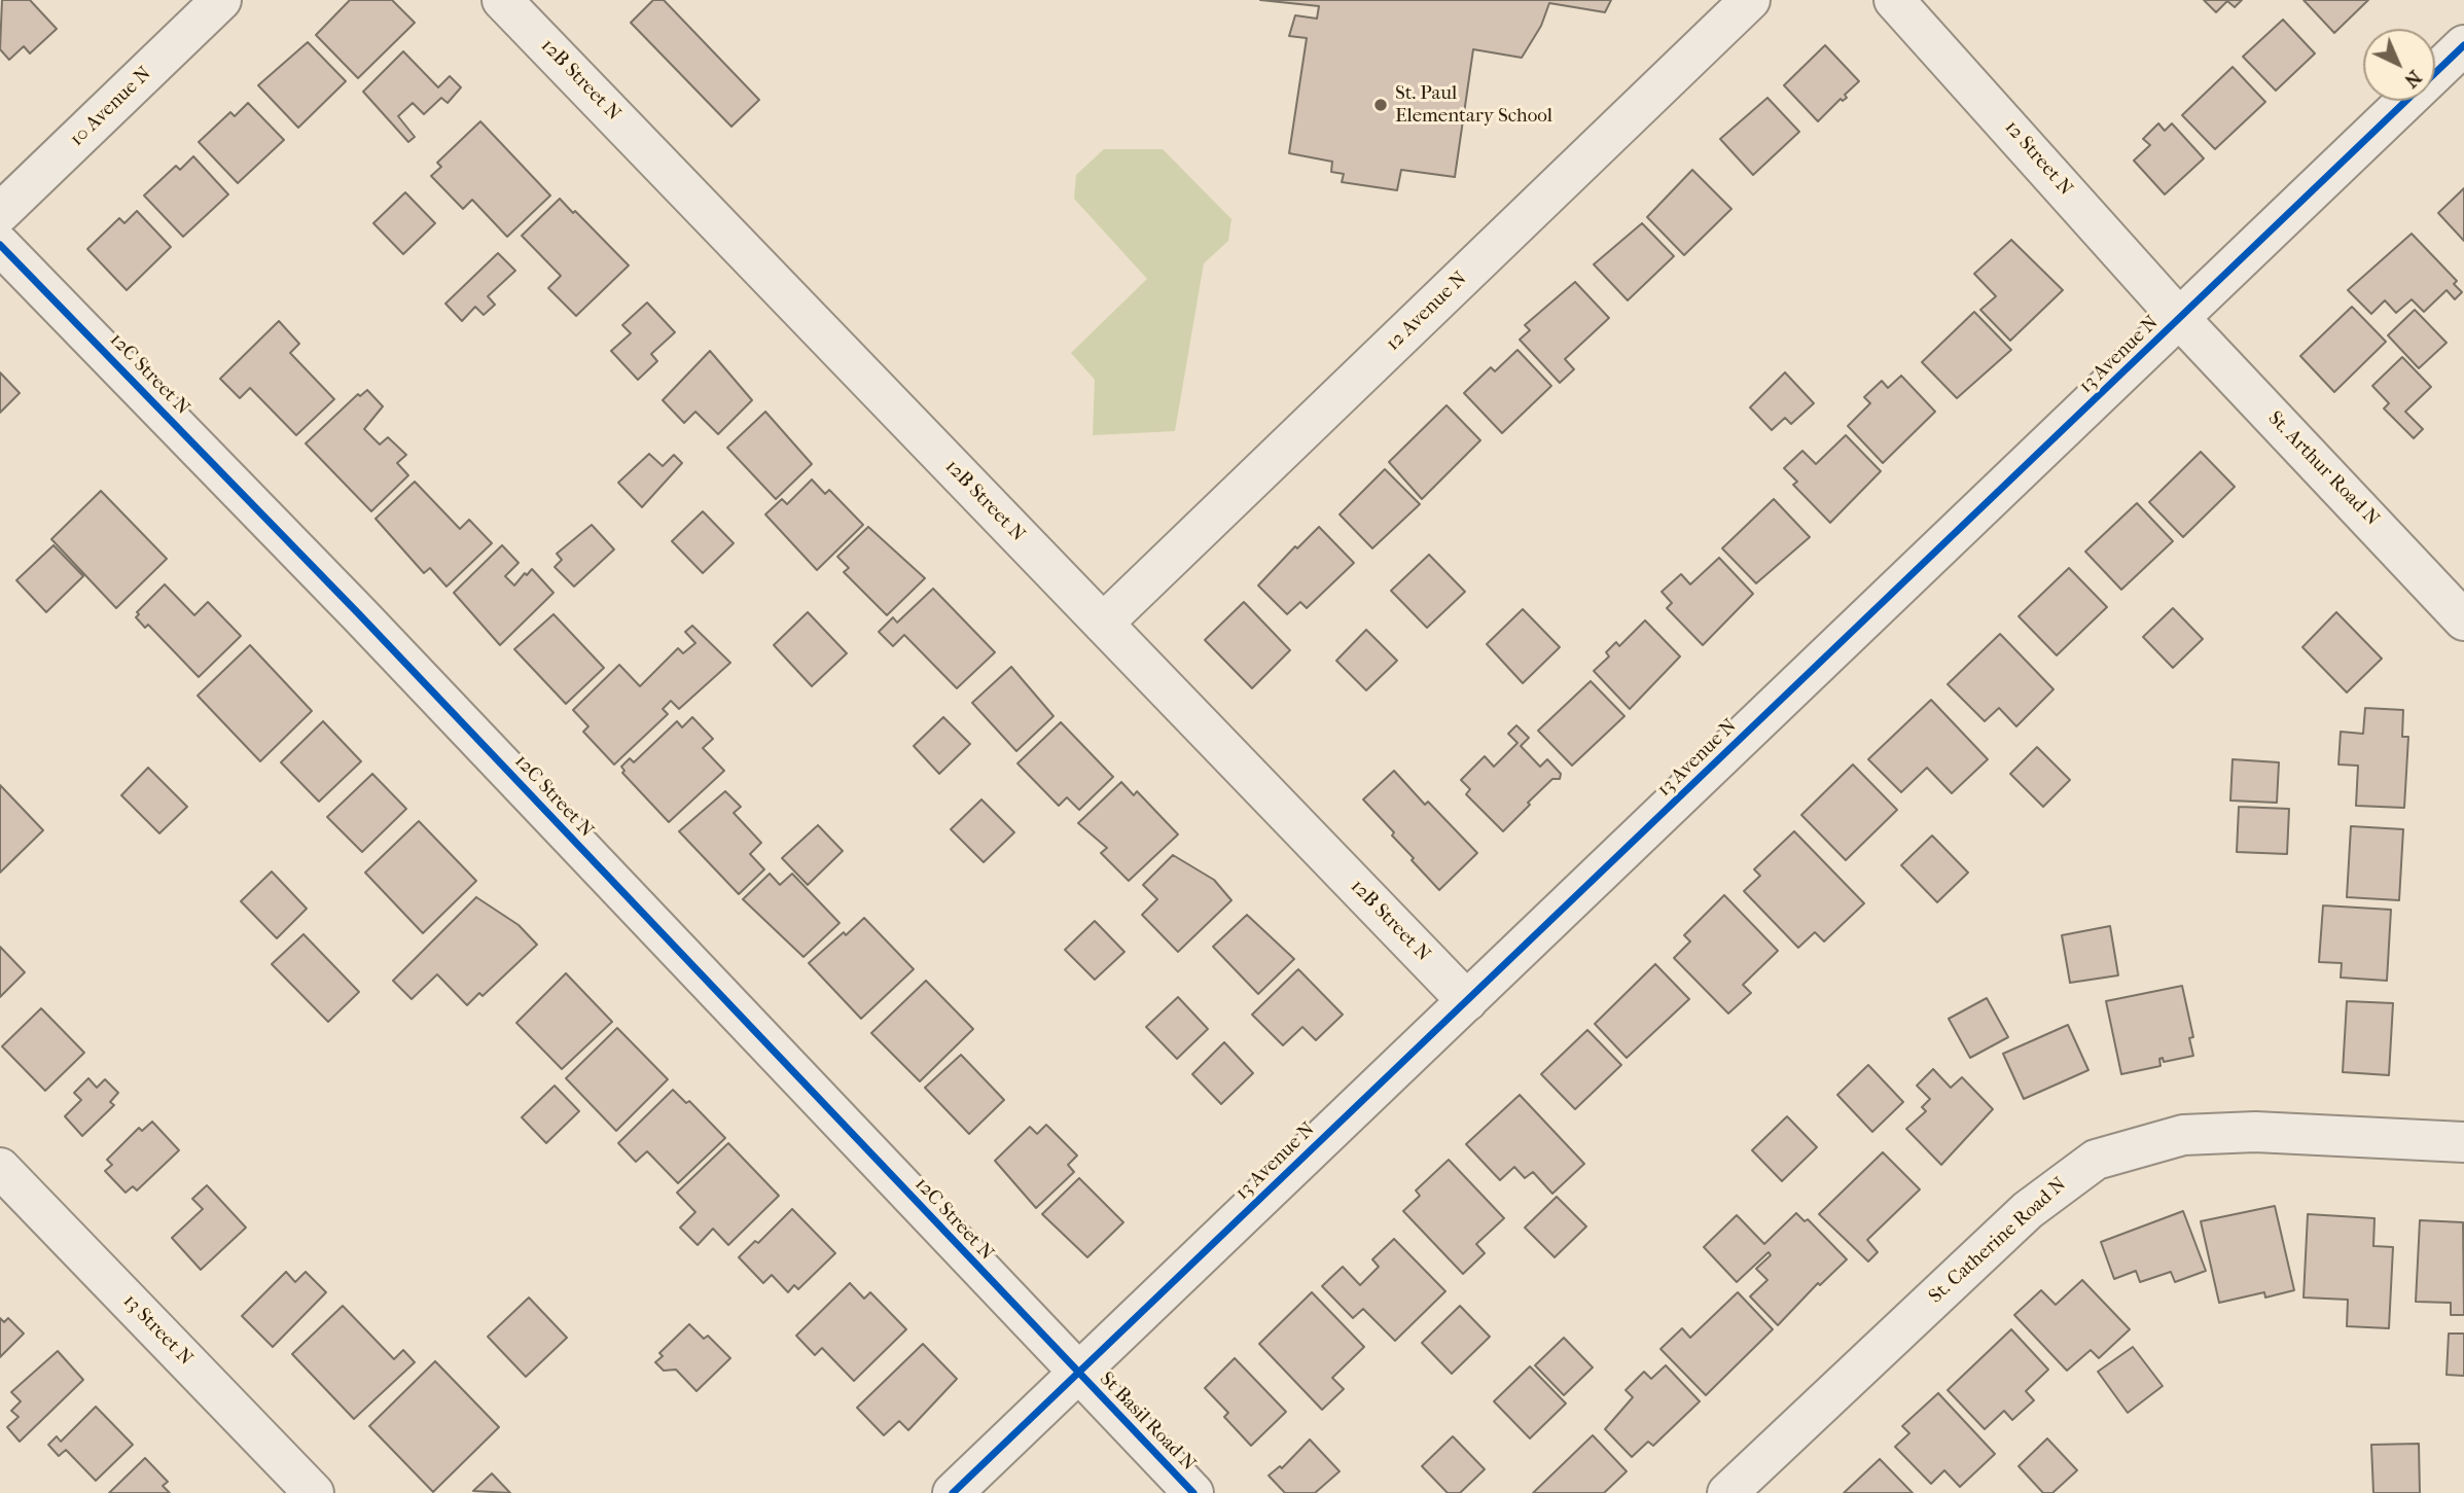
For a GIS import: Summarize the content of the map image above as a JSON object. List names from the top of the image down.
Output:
{
  "streets": {
    "street": [
      "12B Street N",
      "10 Avenue N",
      "12 Street N",
      "12 Avenue N",
      "13 Avenue N",
      "12C Street N",
      "St. Arthur Road N",
      "St. Catherine Road N",
      "13 Street N",
      "St Basil Road N"
    ]
  },
  "crossings": [
    ["12B Street N", "12 Avenue N"],
    ["12B Street N", "13 Avenue N"],
    ["12 Street N", "13 Avenue N"],
    ["12 Street N", "St. Arthur Road N"],
    ["13 Avenue N", "12C Street N"],
    ["13 Avenue N", "St. Arthur Road N"],
    ["13 Avenue N", "St Basil Road N"],
    ["12C Street N", "St Basil Road N"]
  ],
  "places": ["St. Paul Elementary School"],
  "north": "bottom right"
}
